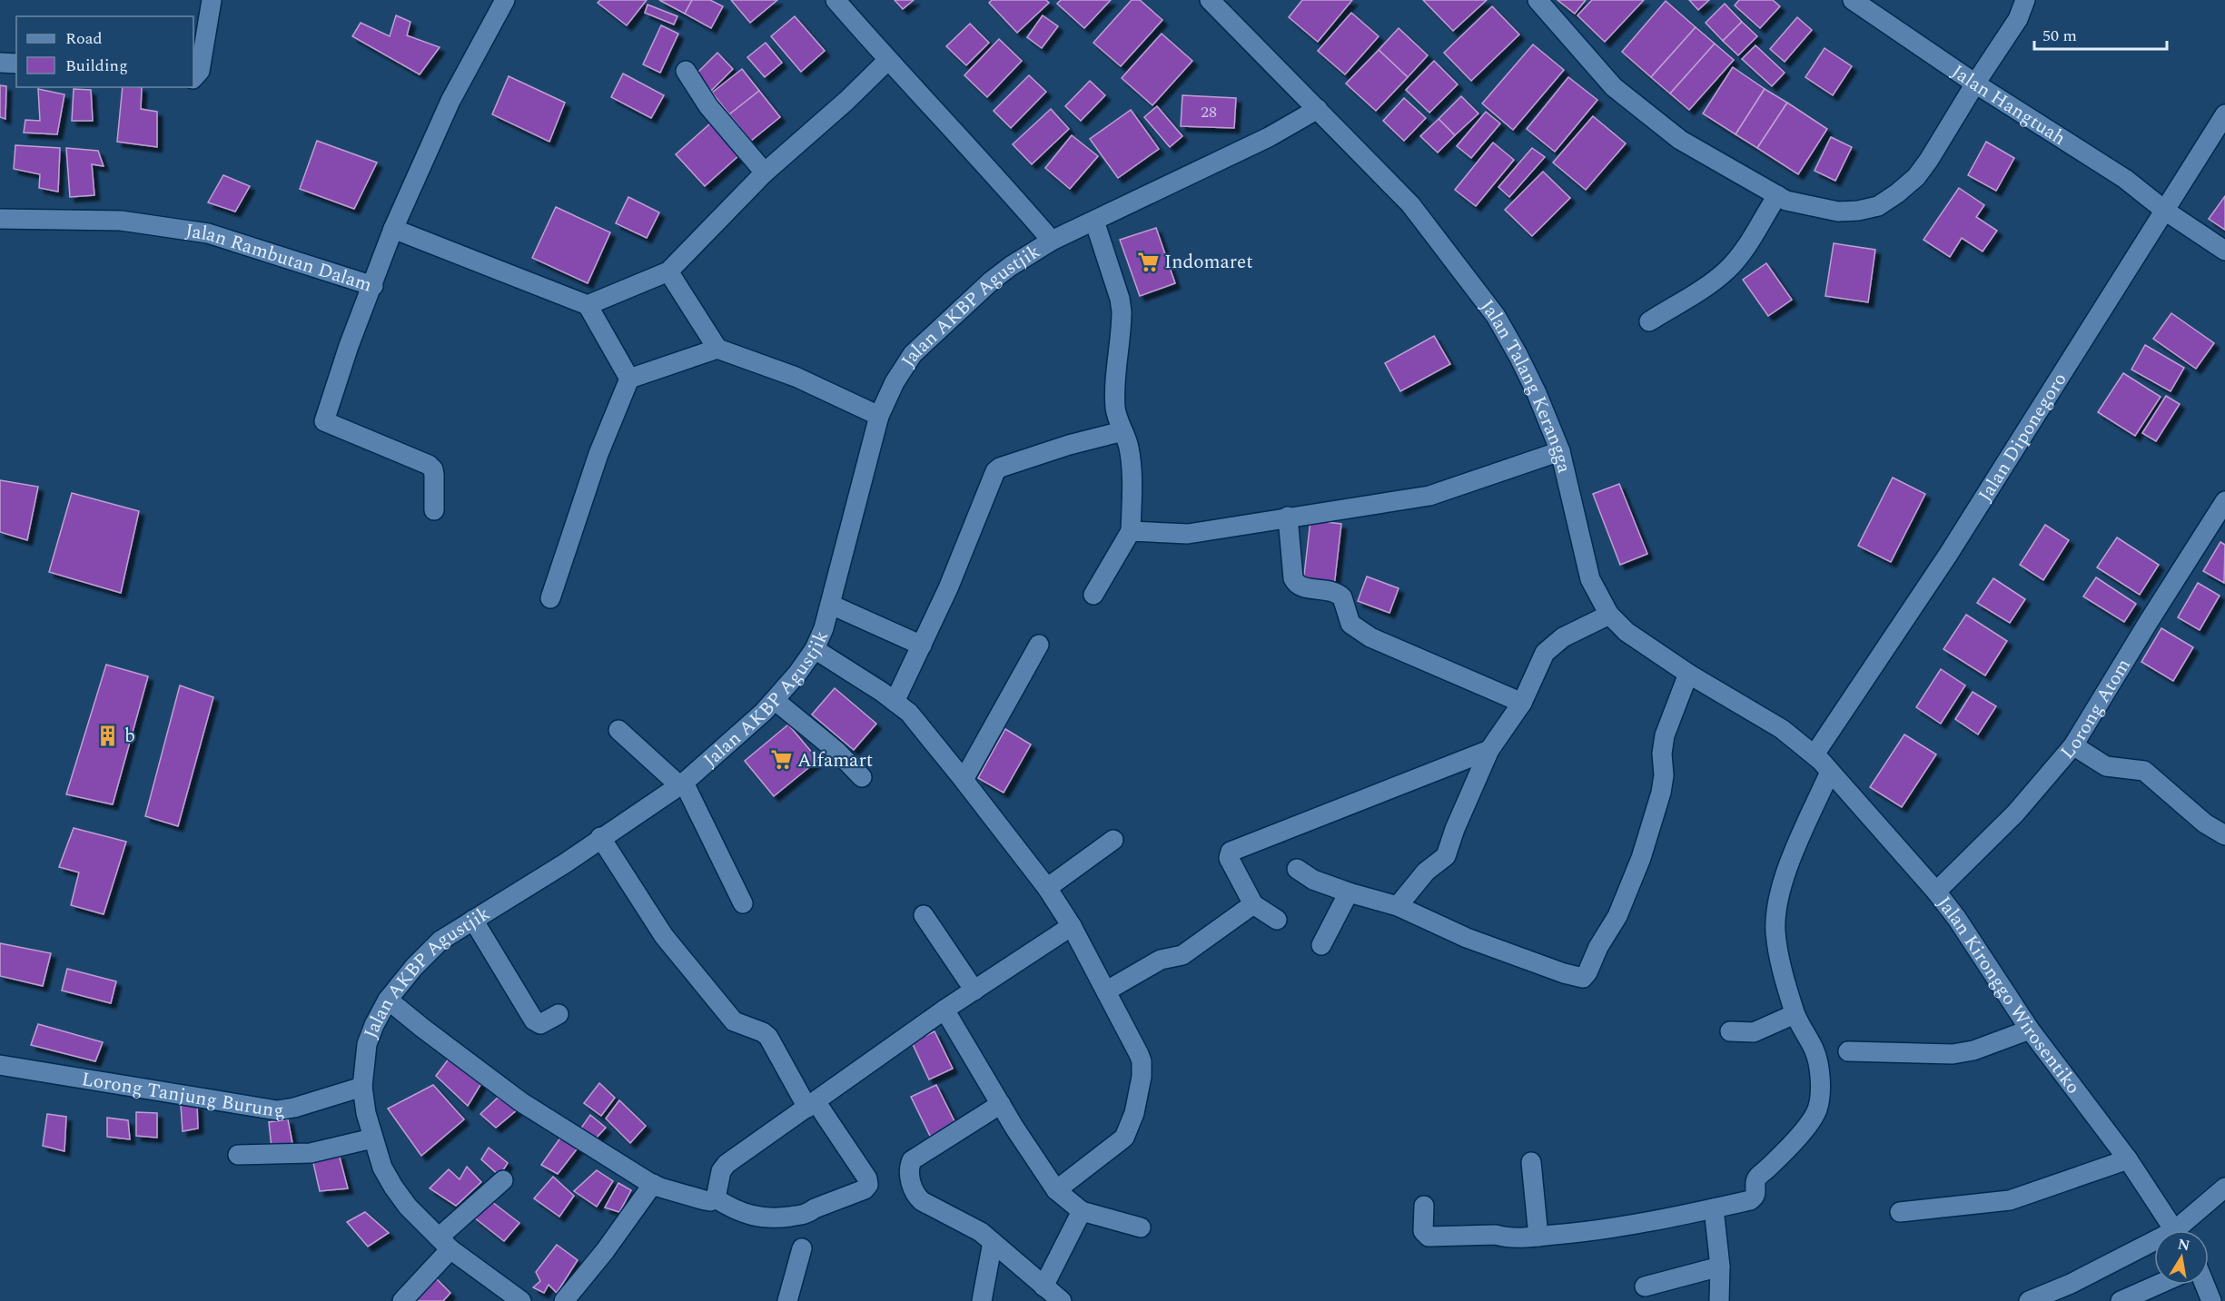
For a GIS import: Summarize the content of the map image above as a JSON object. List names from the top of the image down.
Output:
{
  "streets": {
    "street": [
      "Jalan Hangtuah",
      "Jalan Rambutan Dalam",
      "Jalan AKBP Agustjik",
      "Jalan Talang Kerangga",
      "Jalan Diponegoro",
      "Lorong Atom",
      "Jalan Kironggo Wirosentiko",
      "Lorong Tanjung Burung"
    ]
  },
  "crossings": [
    ["Jalan Hangtuah", "Jalan Diponegoro"],
    ["Jalan AKBP Agustjik", "Jalan Talang Kerangga"],
    ["Jalan AKBP Agustjik", "Lorong Tanjung Burung"],
    ["Jalan Talang Kerangga", "Jalan Diponegoro"],
    ["Jalan Talang Kerangga", "Jalan Kironggo Wirosentiko"],
    ["Jalan Diponegoro", "Jalan Kironggo Wirosentiko"],
    ["Lorong Atom", "Jalan Kironggo Wirosentiko"]
  ],
  "places": {
    "supermarket": ["Indomaret", "Alfamart"],
    "building": ["b"]
  },
  "house_numbers": ["28"],
  "legend": ["Road", "Building"],
  "scale_bar": "50 m",
  "north": "top"
}
